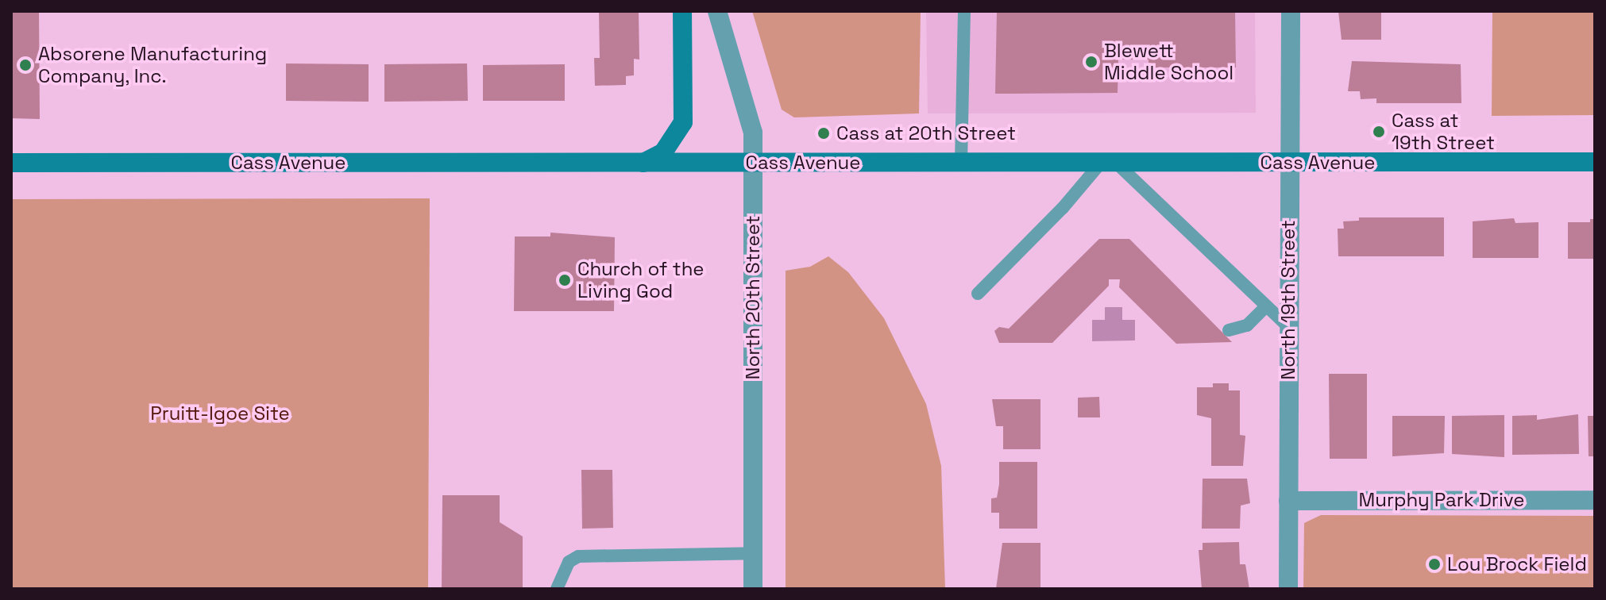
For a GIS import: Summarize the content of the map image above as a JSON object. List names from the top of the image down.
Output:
{
  "streets": {
    "main road": ["Cass Avenue"],
    "street": ["North 20th Street", "North 19th Street", "Murphy Park Drive"]
  },
  "crossings": [
    ["Cass Avenue", "North 20th Street"],
    ["Cass Avenue", "North 19th Street"],
    ["North 19th Street", "Murphy Park Drive"]
  ],
  "parks": ["Pruitt-Igoe Site"],
  "places": [
    "Blewett Middle School",
    "Absorene Manufacturing Company, Inc.",
    "Cass at 19th Street",
    "Cass at 20th Street",
    "Church of the Living God",
    "Lou Brock Field"
  ]
}
